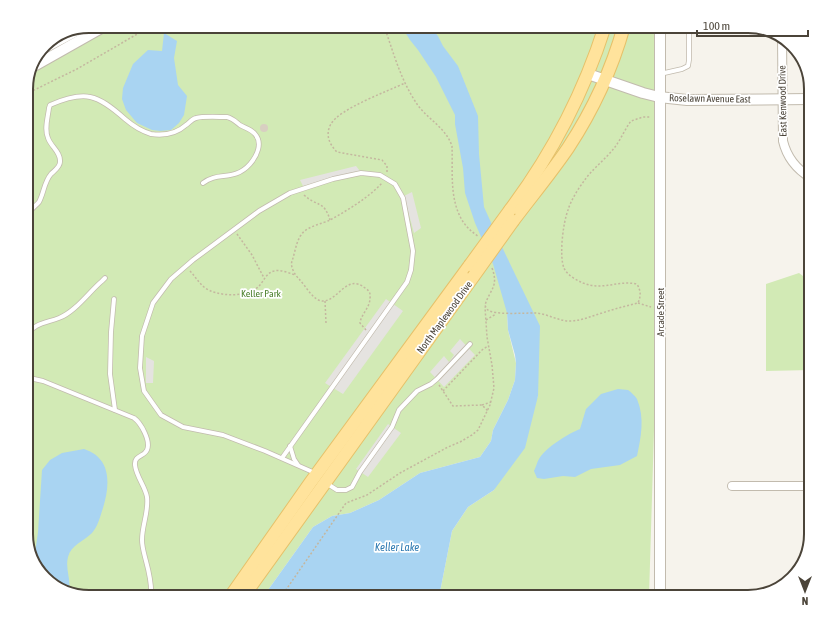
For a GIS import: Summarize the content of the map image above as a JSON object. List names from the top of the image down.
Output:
{
  "streets": {
    "main road": ["North Maplewood Drive"],
    "street": ["Roselawn Avenue East", "East Kenwood Drive", "Arcade Street"]
  },
  "crossings": [
    ["Roselawn Avenue East", "East Kenwood Drive"],
    ["Roselawn Avenue East", "Arcade Street"],
    ["Roselawn Avenue East", "North Maplewood Drive"]
  ],
  "water": ["Keller Lake"],
  "parks": ["Keller Park"],
  "scale_bar": "100 m",
  "north": "bottom"
}
